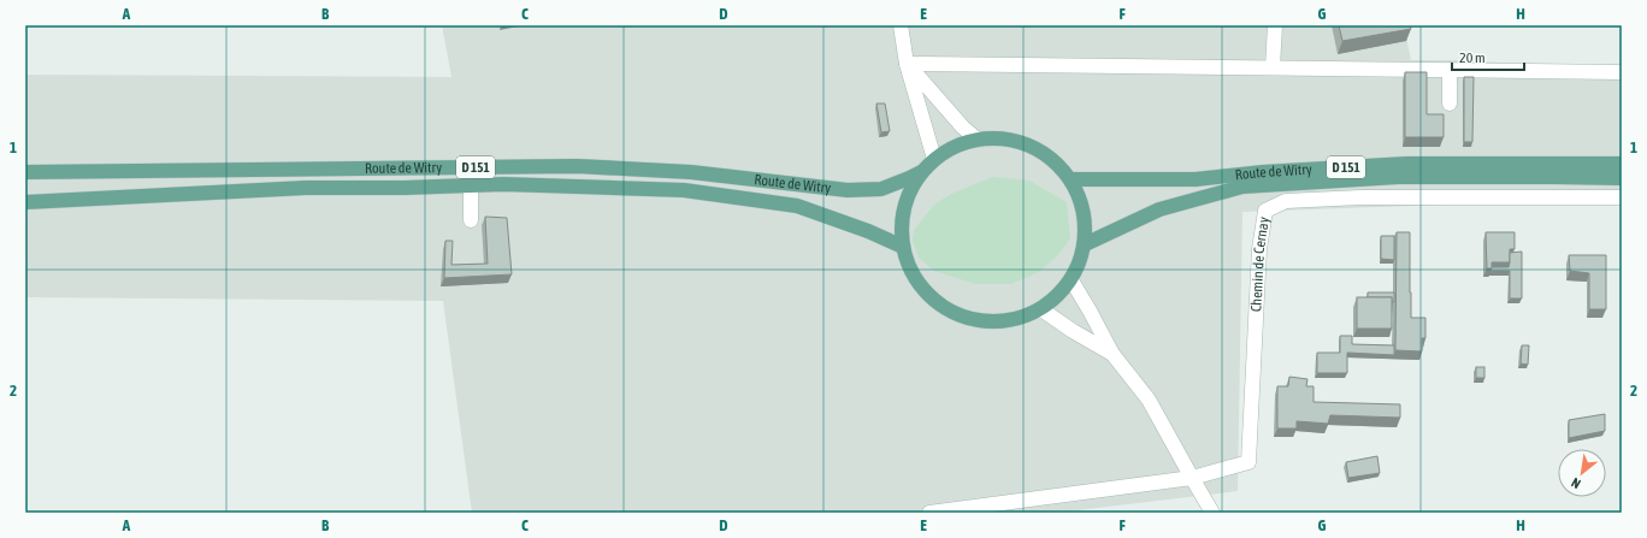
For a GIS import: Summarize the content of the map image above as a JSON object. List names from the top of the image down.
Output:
{
  "streets": {
    "main road": ["Route de Witry", "D 151"],
    "street": ["Chemin de Cernay"]
  },
  "scale_bar": "20 m",
  "north": "bottom left",
  "grid": {
    "columns": [
      "A",
      "B",
      "C",
      "D",
      "E",
      "F",
      "G",
      "H"
    ],
    "rows": ["1", "2"]
  }
}
